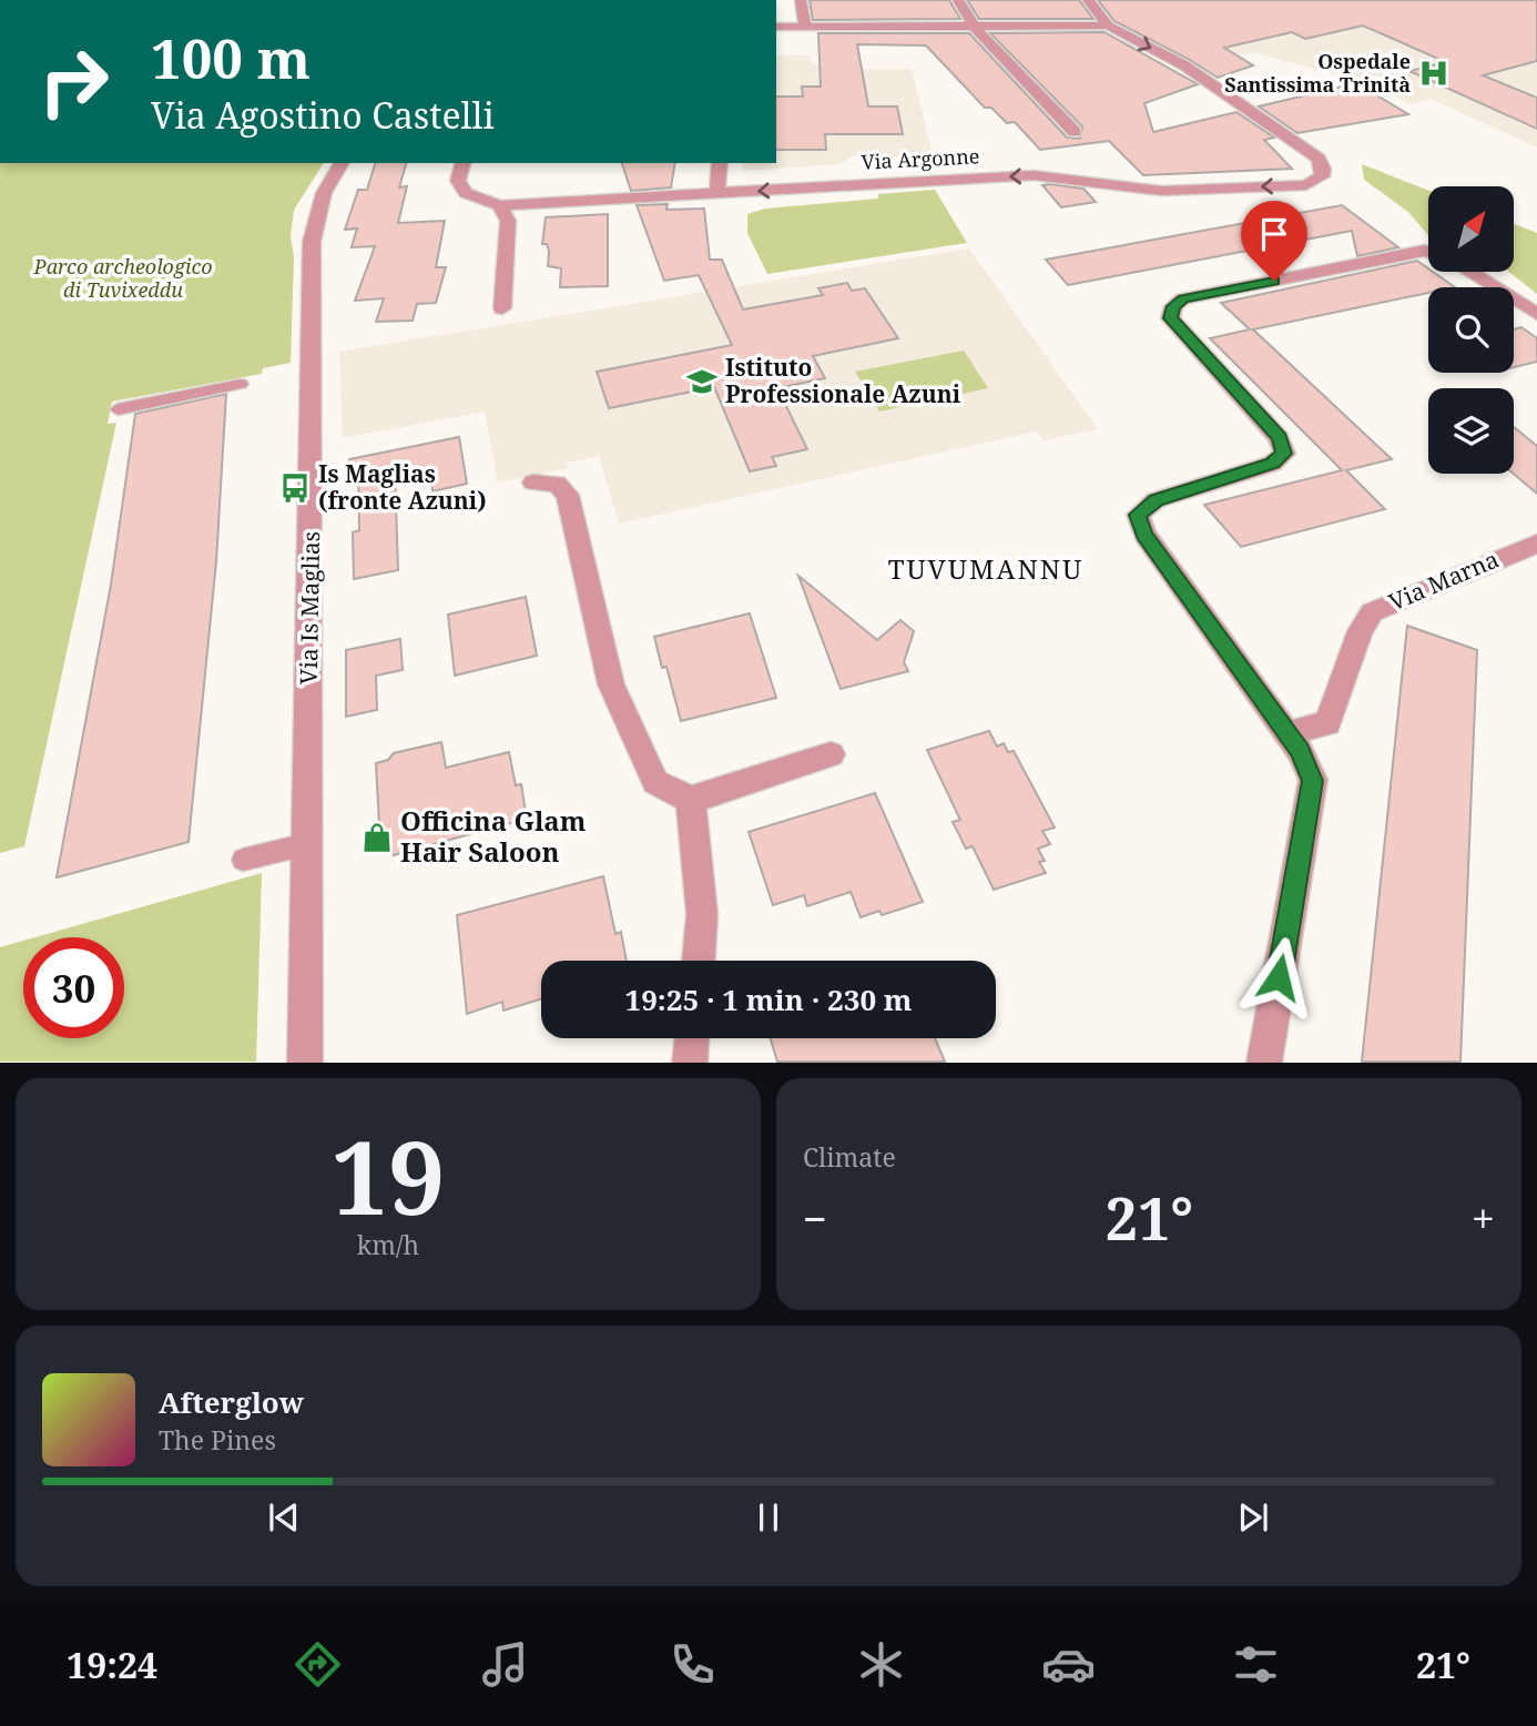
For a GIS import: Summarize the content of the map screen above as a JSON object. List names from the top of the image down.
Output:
{
  "streets": {
    "street": ["Via Argonne", "Via Marna", "Via Is Maglias"]
  },
  "districts": ["TUVUMANNU"],
  "parks": ["Parco archeologico di Tuvixeddu"],
  "places": {
    "hospital": ["Ospedale Santissima Trinità"],
    "school or university": ["Istituto Professionale Azuni"],
    "bus stop": ["Is Maglias (fronte Azuni)"],
    "shop": ["Officina Glam Hair Saloon"]
  },
  "north": "top right",
  "page": {
    "turn": ["100 m", "Via Agostino Castelli"],
    "limit": "30",
    "trip": "19:25 · 1 min · 230 m",
    "tile": [
      ["19", "km/h"],
      "Climate"
    ],
    "heat": ["−", "21°", "+"],
    "song": ["Afterglow", "The Pines"],
    "tabs": ["19:24", "21°"]
  }
}
